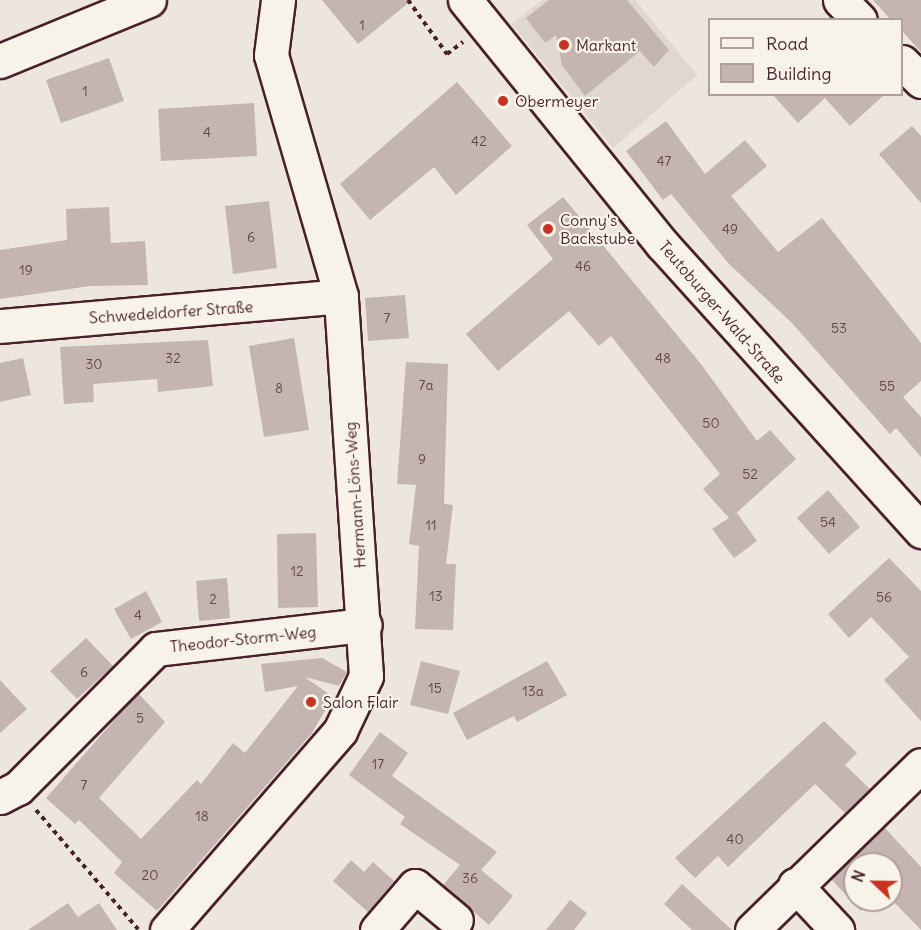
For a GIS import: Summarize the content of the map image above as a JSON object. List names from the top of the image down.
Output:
{
  "streets": {
    "street": [
      "Schwedeldorfer Straße",
      "Teutoburger-Wald-Straße",
      "Hermann-Löns-Weg",
      "Theodor-Storm-Weg"
    ]
  },
  "crossings": [
    ["Schwedeldorfer Straße", "Hermann-Löns-Weg"],
    ["Hermann-Löns-Weg", "Theodor-Storm-Weg"]
  ],
  "places": [
    "Markant",
    "Obermeyer",
    "Conny's Backstube",
    "Salon Flair"
  ],
  "house_numbers": [
    "1",
    "1",
    "4",
    "42",
    "47",
    "49",
    "6",
    "46",
    "19",
    "7",
    "53",
    "32",
    "48",
    "30",
    "7a",
    "55",
    "8",
    "50",
    "9",
    "52",
    "54",
    "11",
    "12",
    "13",
    "56",
    "2",
    "4",
    "6",
    "15",
    "13a",
    "5",
    "17",
    "7",
    "18",
    "40",
    "20",
    "36"
  ],
  "legend": ["Road", "Building"],
  "north": "left"
}
